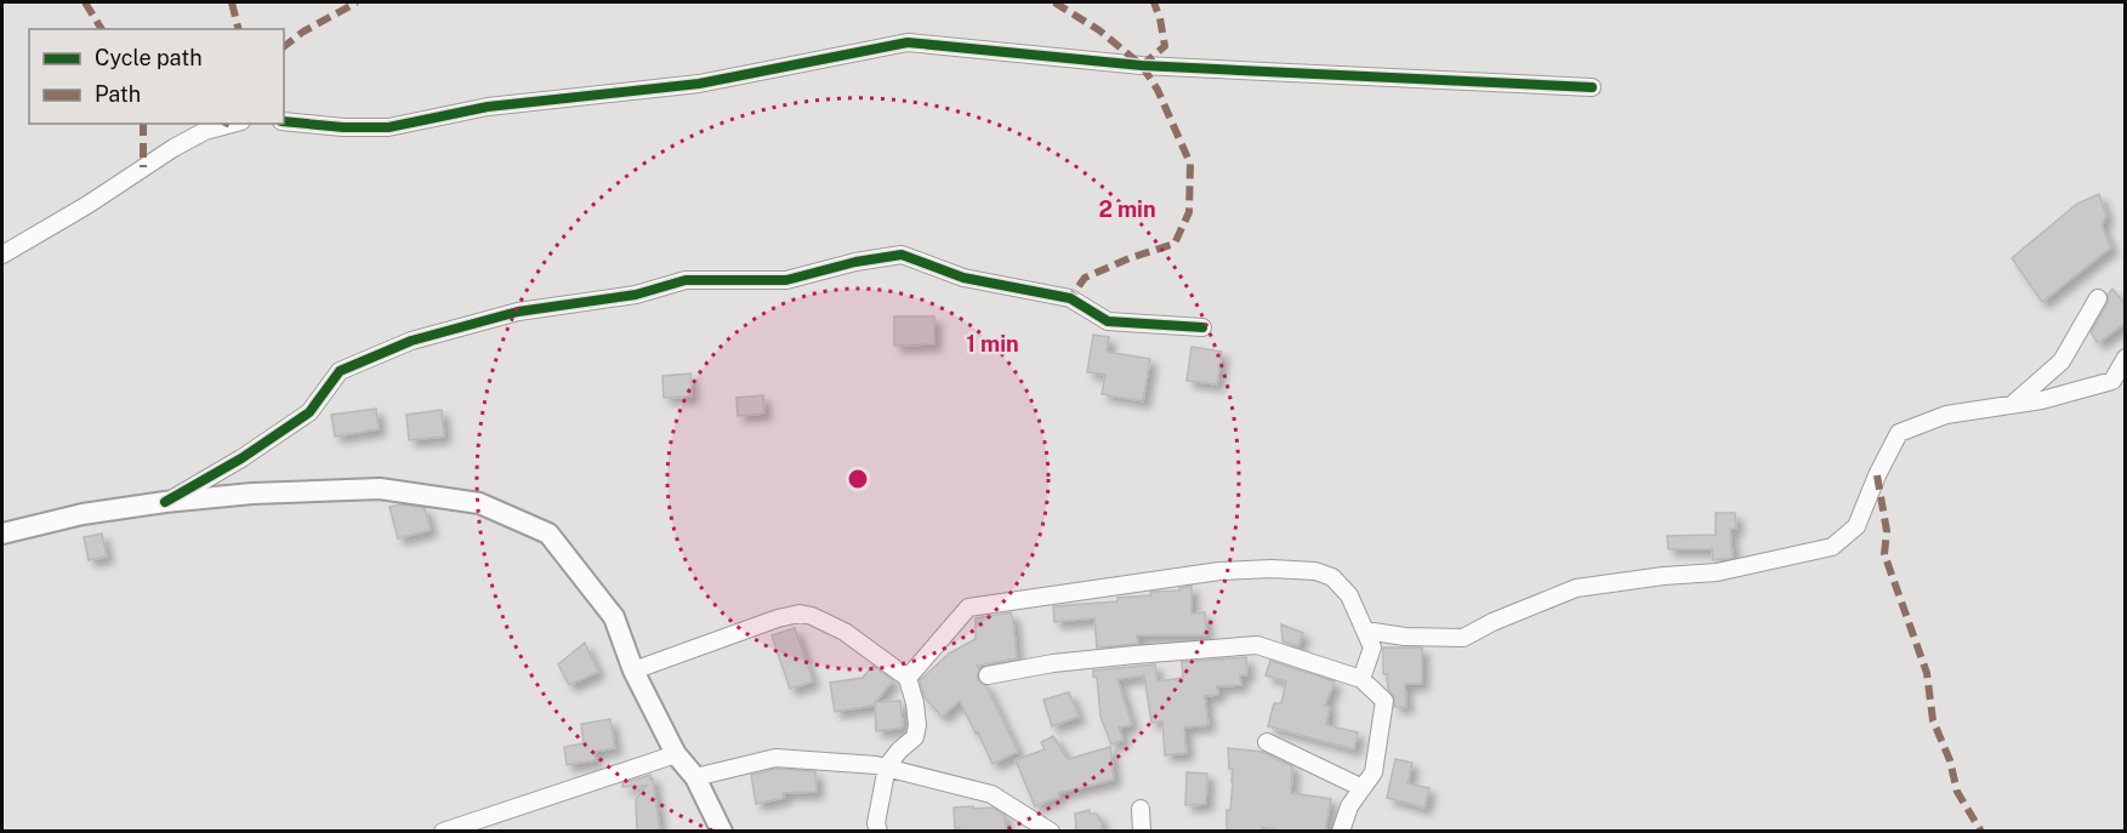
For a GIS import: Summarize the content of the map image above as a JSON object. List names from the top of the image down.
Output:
{
  "legend": ["Cycle path", "Path"],
  "rings": ["2 min", "1 min"]
}
